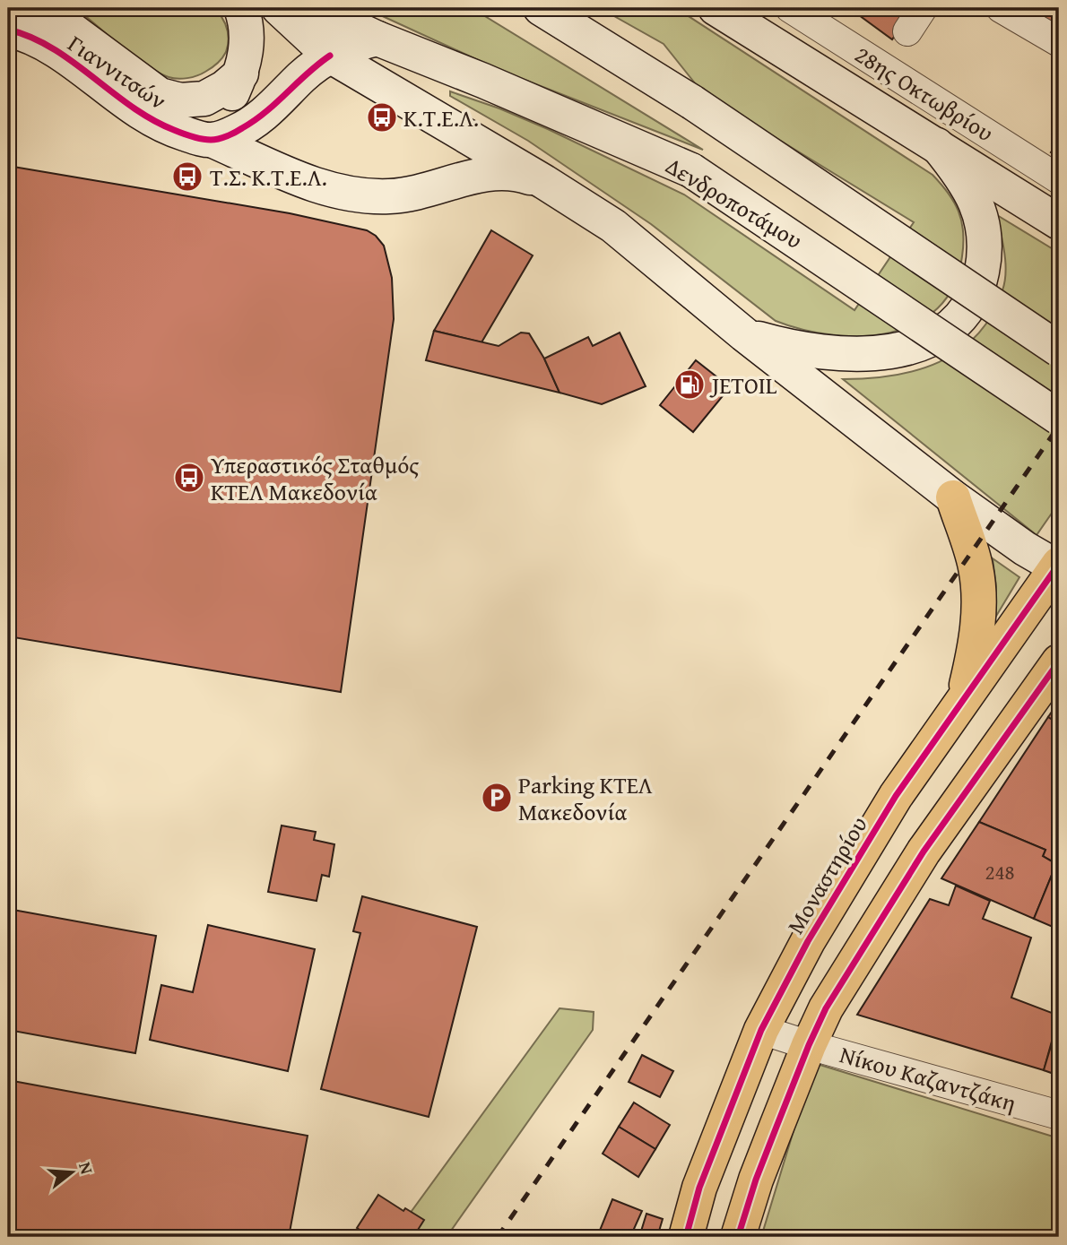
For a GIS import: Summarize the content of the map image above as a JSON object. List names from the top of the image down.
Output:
{
  "streets": {
    "main road": ["Γιαννιτσών", "Δενδροποτάμου", "Μοναστηρίου"],
    "street": ["28ης Οκτωβρίου", "Νίκου Καζαντζάκη"]
  },
  "crossings": [
    ["Μοναστηρίου", "Νίκου Καζαντζάκη"]
  ],
  "places": {
    "bus stop": ["Κ.Τ.Ε.Λ.", "Τ.Σ. Κ.Τ.Ε.Λ.", "Υπεραστικός Σταθμός ΚΤΕΛ Μακεδονία"],
    "fuel station": ["JETOIL"],
    "parking": ["Parking ΚΤΕΛ Μακεδονία"]
  },
  "house_numbers": ["248"],
  "north": "right"
}
